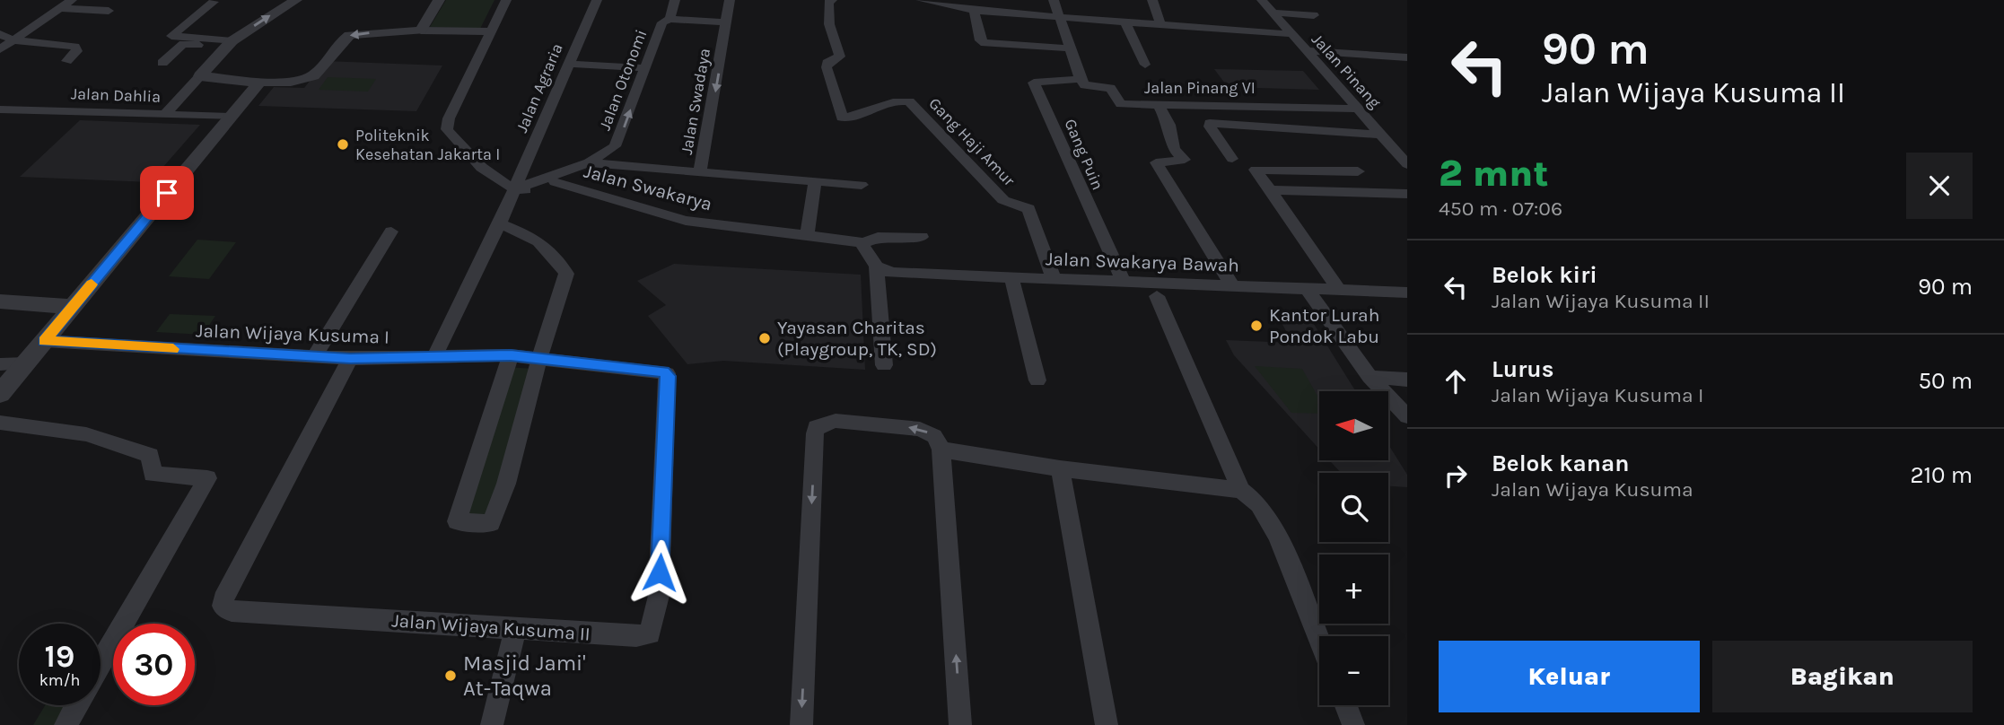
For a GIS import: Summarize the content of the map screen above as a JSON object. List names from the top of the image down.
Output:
{
  "streets": {
    "street": [
      "Jalan Pinang",
      "Jalan Otonomi",
      "Jalan Agraria",
      "Jalan Pinang VI",
      "Jalan Dahlia",
      "Jalan Swadaya",
      "Gang Haji Amur",
      "Gang Puin",
      "Jalan Swakarya",
      "Jalan Swakarya Bawah",
      "Jalan Wijaya Kusuma I",
      "Jalan Wijaya Kusuma II"
    ]
  },
  "crossings": [
    ["Jalan Pinang", "Jalan Pinang VI"],
    ["Jalan Otonomi", "Jalan Agraria"],
    ["Jalan Otonomi", "Jalan Swadaya"],
    ["Jalan Otonomi", "Jalan Swakarya"],
    ["Jalan Agraria", "Jalan Wijaya Kusuma I"],
    ["Jalan Pinang VI", "Gang Puin"],
    ["Gang Haji Amur", "Jalan Swakarya Bawah"],
    ["Gang Puin", "Jalan Swakarya Bawah"],
    ["Jalan Wijaya Kusuma I", "Jalan Wijaya Kusuma II"]
  ],
  "one_way": ["Jalan Otonomi", "Jalan Swadaya"],
  "places": [
    "Politeknik Kesehatan Jakarta I",
    "Kantor Lurah Pondok Labu",
    "Yayasan Charitas (Playgroup, TK, SD)",
    "Masjid Jami' At-Taqwa"
  ],
  "north": "left",
  "page": {
    "turn": ["90 m", "Jalan Wijaya Kusuma II"],
    "heading": ["2 mnt", "450 m · 07:06"],
    "list": [
      {
        "name": "Belok kiri",
        "note": "Jalan Wijaya Kusuma II",
        "value": "90 m"
      },
      {
        "name": "Lurus",
        "note": "Jalan Wijaya Kusuma I",
        "value": "50 m"
      },
      {
        "name": "Belok kanan",
        "note": "Jalan Wijaya Kusuma",
        "value": "210 m"
      }
    ],
    "map_buttons": ["+", "−"],
    "speed": "19 km/h",
    "limit": "30",
    "buttons": ["Keluar", "Bagikan"]
  }
}
